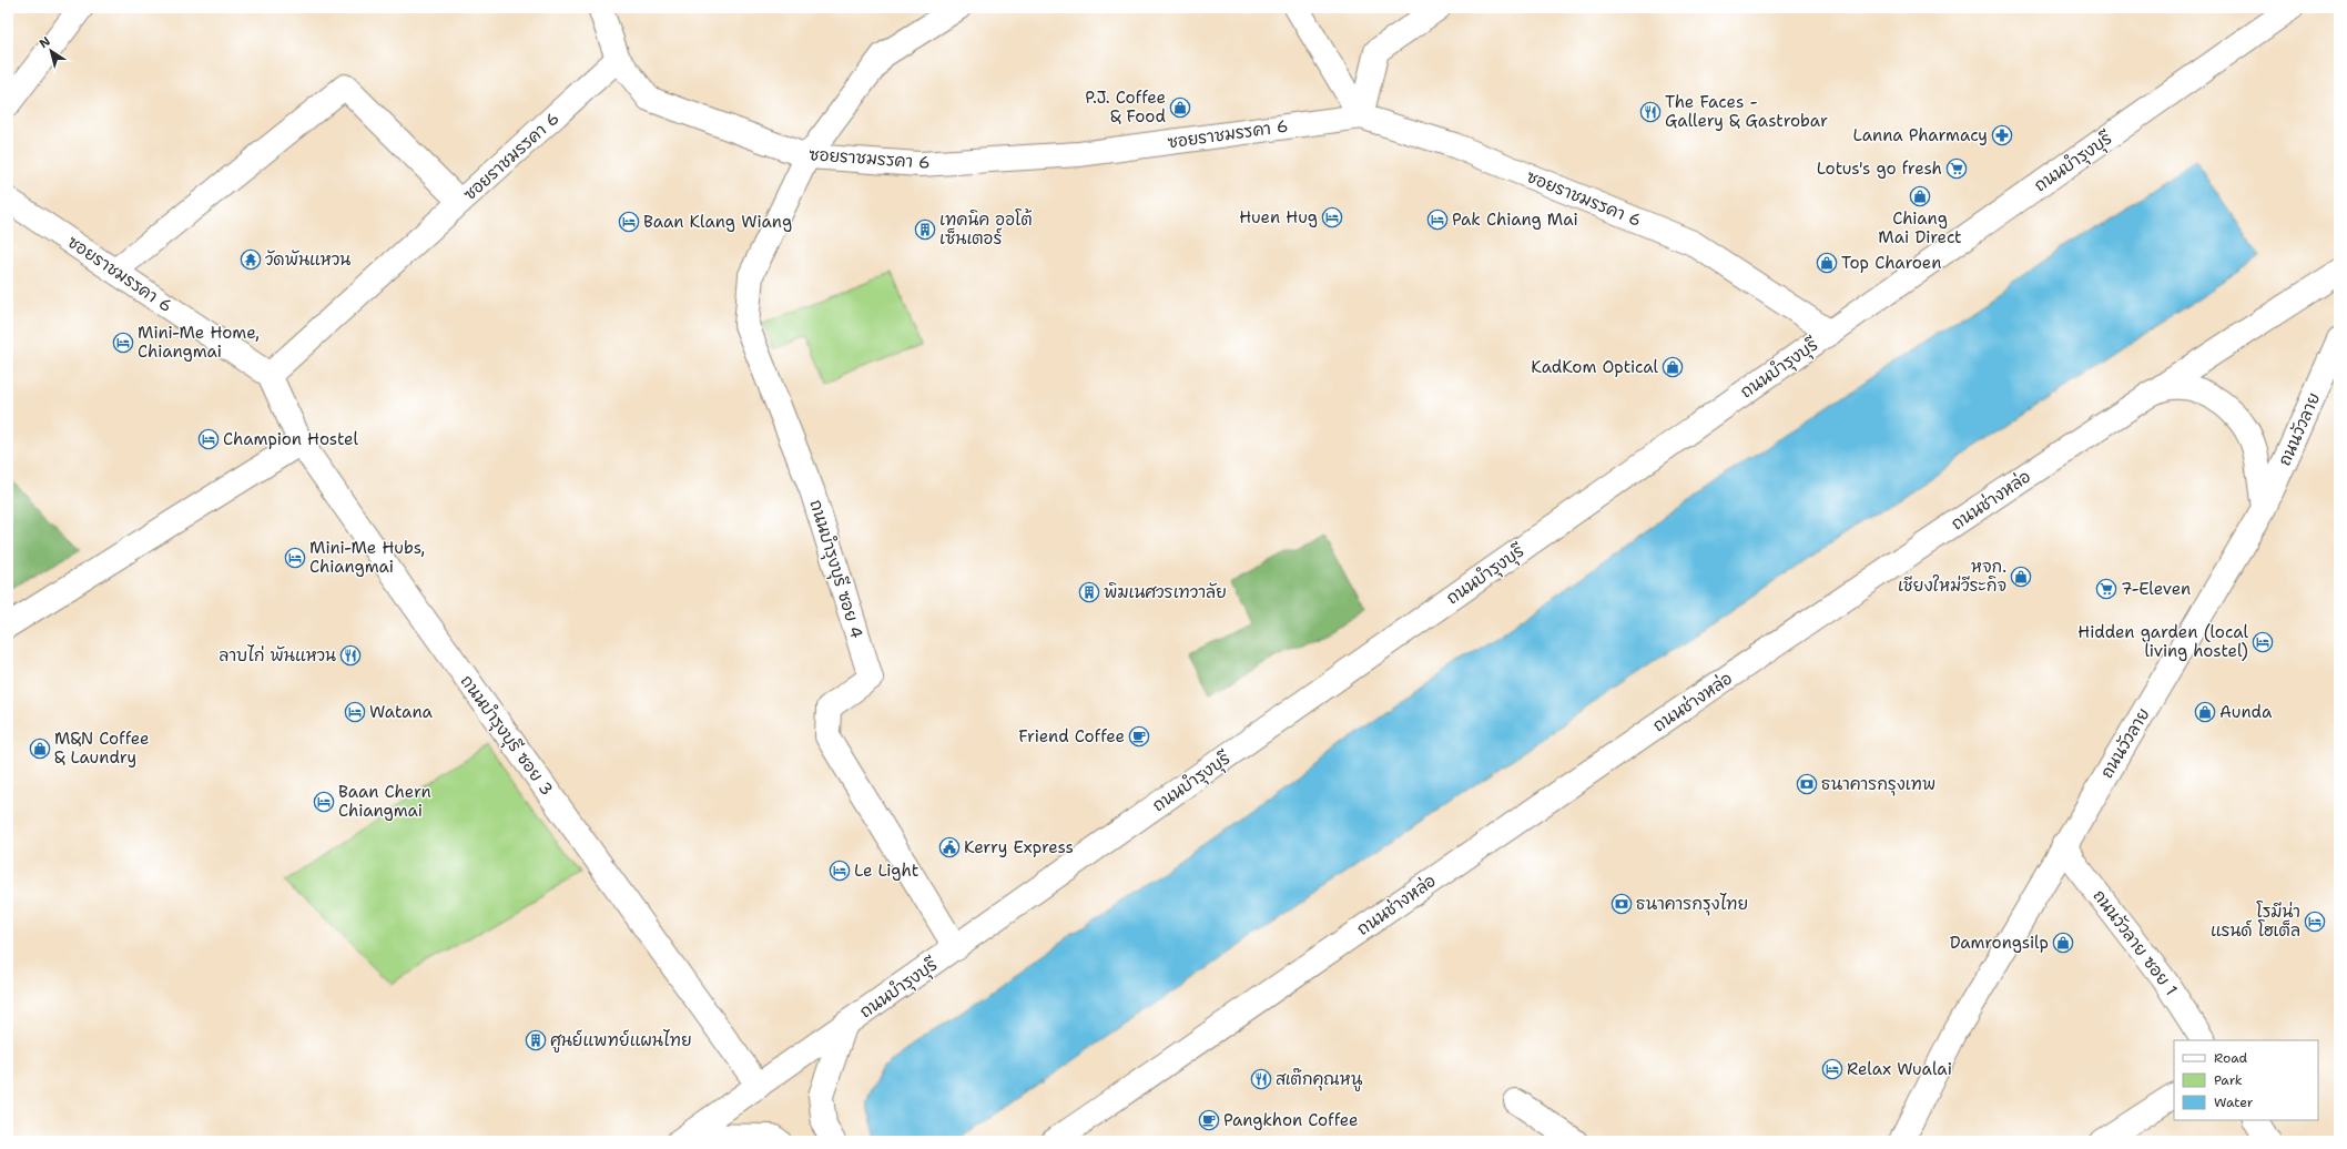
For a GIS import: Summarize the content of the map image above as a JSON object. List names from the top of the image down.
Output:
{
  "streets": {
    "street": [
      "ซอยราชมรรคา 6",
      "ถนนบำรุงบุรี",
      "ถนนวัวลาย",
      "ถนนช่างหล่อ",
      "ถนนบำรุงบุรี ซอย 4",
      "ถนนบำรุงบุรี ซอย 3",
      "ถนนวัวลาย ซอย 1"
    ]
  },
  "crossings": [
    ["ซอยราชมรรคา 6", "ถนนบำรุงบุรี"],
    ["ซอยราชมรรคา 6", "ถนนบำรุงบุรี ซอย 4"],
    ["ซอยราชมรรคา 6", "ถนนบำรุงบุรี ซอย 3"],
    ["ถนนบำรุงบุรี", "ถนนบำรุงบุรี ซอย 4"],
    ["ถนนบำรุงบุรี", "ถนนบำรุงบุรี ซอย 3"],
    ["ถนนวัวลาย", "ถนนวัวลาย ซอย 1"]
  ],
  "places": {
    "shop": [
      "P.J. Coffee & Food",
      "Chiang Mai Direct",
      "Top Charoen",
      "KadKom Optical",
      "หจก. เชียงใหม่วีระกิจ",
      "Aunda",
      "M&N Coffee & Laundry",
      "Damrongsilp"
    ],
    "restaurant": ["The Faces - Gallery & Gastrobar", "ลาบไก่ พันแหวน", "สเต๊กคุณหนู"],
    "pharmacy": ["Lanna Pharmacy"],
    "supermarket": ["Lotus's go fresh", "7-Eleven"],
    "hotel": [
      "Huen Hug",
      "Pak Chiang Mai",
      "Baan Klang Wiang",
      "Mini-Me Home, Chiangmai",
      "Champion Hostel",
      "Mini-Me Hubs, Chiangmai",
      "Hidden garden (local living hostel)",
      "Watana",
      "Baan Chern Chiangmai",
      "Le Light",
      "โรมีน่า แรนด์ โฮเต็ล",
      "Relax Wualai"
    ],
    "building": ["เทคนิค ออโต้ เซ็นเตอร์", "พิฆเนศวรเทวาลัย", "ศูนย์แพทย์แผนไทย"],
    "temple": ["วัดพันแหวน"],
    "cafe": ["Friend Coffee", "Pangkhon Coffee"],
    "bank": ["ธนาคารกรุงเทพ", "ธนาคารกรุงไทย"],
    "public building": ["Kerry Express"]
  },
  "legend": ["Road", "Park", "Water"],
  "north": "top left"
}
